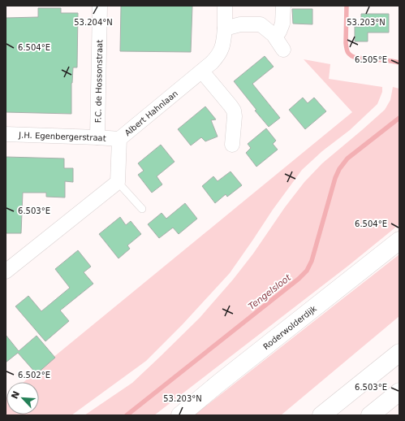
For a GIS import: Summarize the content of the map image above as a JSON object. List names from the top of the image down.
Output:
{
  "streets": {
    "main road": ["Roderwolderdijk"],
    "street": ["F.C. de Hossonstraat", "Albert Hahnlaan", "J.H. Egenbergerstraat"]
  },
  "crossings": [
    ["F.C. de Hossonstraat", "J.H. Egenbergerstraat"],
    ["Albert Hahnlaan", "J.H. Egenbergerstraat"]
  ],
  "water": ["Tengelsloot"],
  "north": "top left",
  "coordinates": [
    "53.204°N",
    "53.203°N",
    "6.504°E",
    "6.505°E",
    "6.503°E",
    "6.502°E"
  ]
}
